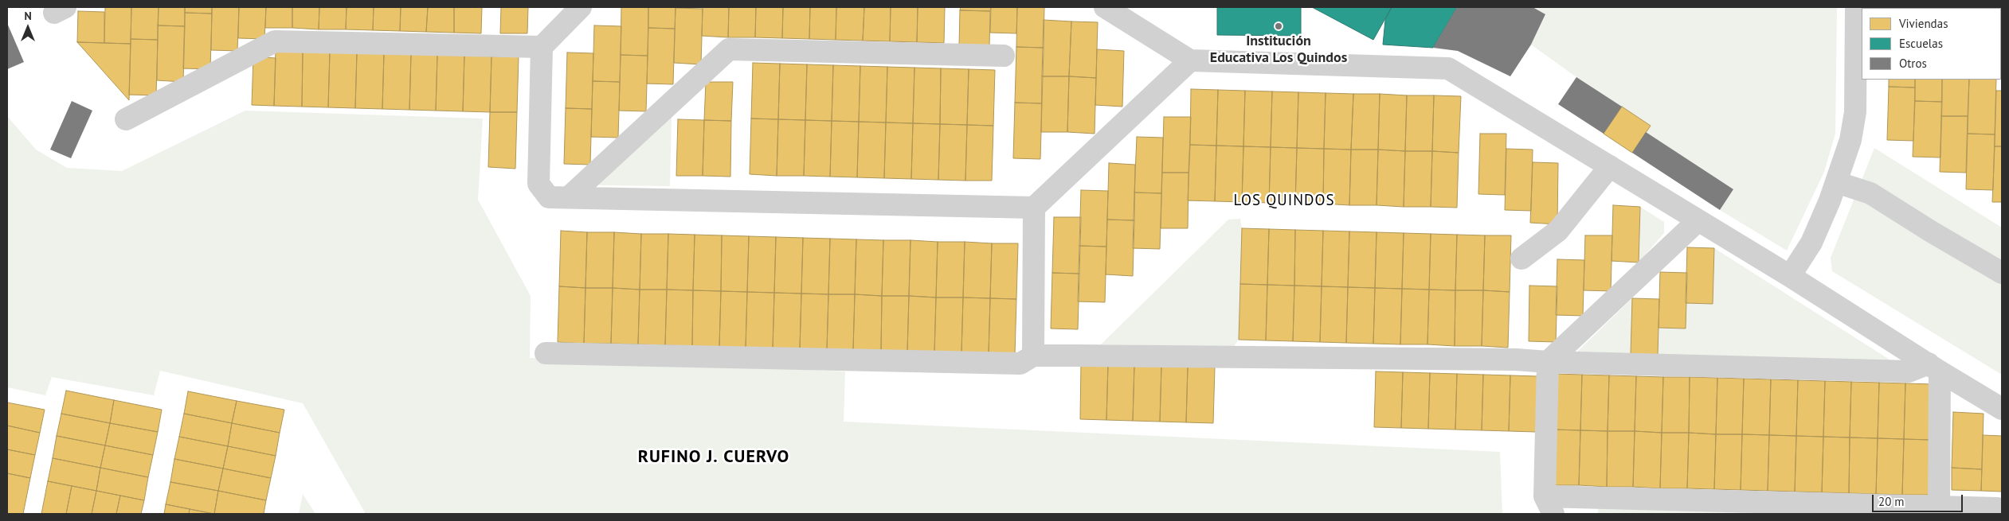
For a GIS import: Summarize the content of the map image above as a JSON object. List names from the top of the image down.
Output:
{
  "districts": ["LOS QUINDOS", "RUFINO J. CUERVO"],
  "places": ["Institución Educativa Los Quindos"],
  "legend": ["Viviendas", "Escuelas", "Otros"],
  "scale_bar": "20 m",
  "north": "top"
}
